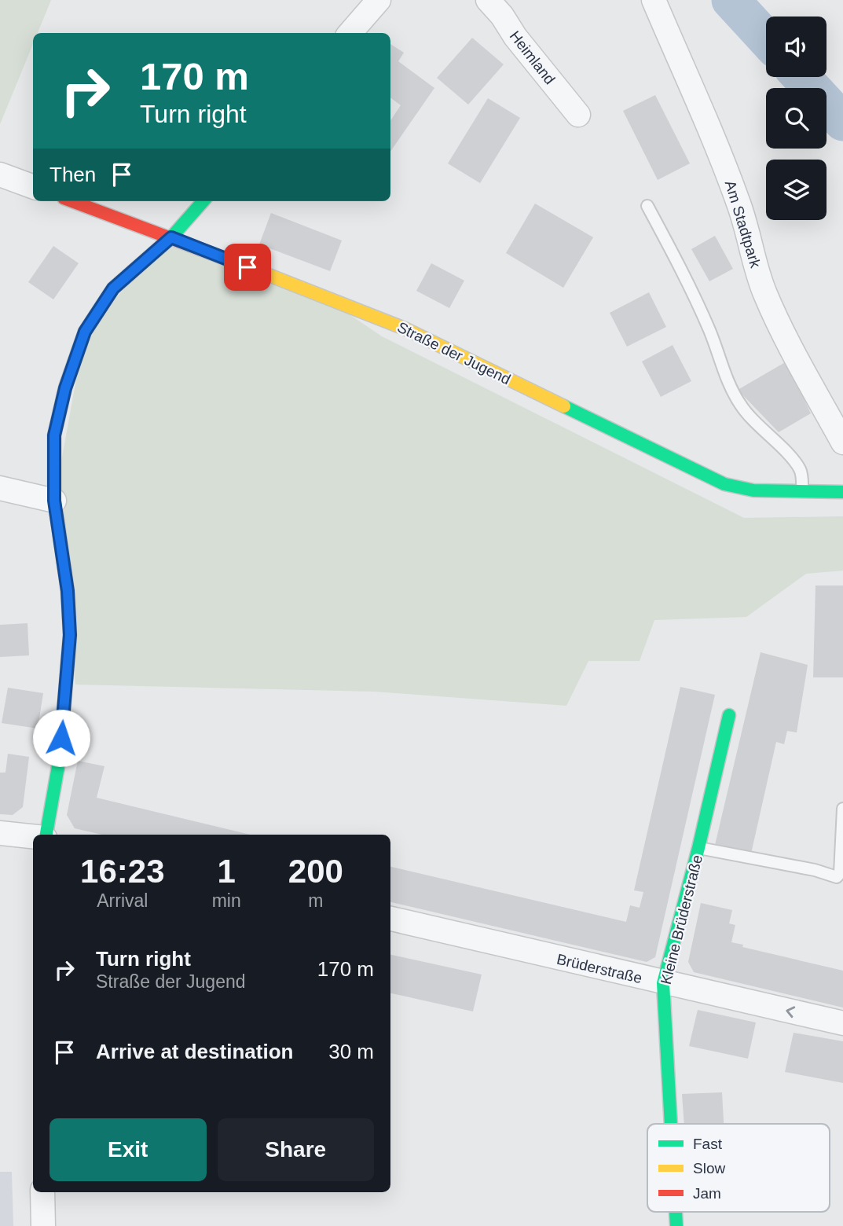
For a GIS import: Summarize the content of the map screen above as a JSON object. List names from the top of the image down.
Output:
{
  "streets": {
    "street": [
      "Heimland",
      "Am Stadtpark",
      "Straße der Jugend",
      "Kleine Brüderstraße",
      "Brüderstraße"
    ]
  },
  "crossings": [
    ["Kleine Brüderstraße", "Brüderstraße"]
  ],
  "one_way": ["Brüderstraße"],
  "legend": ["Fast", "Slow", "Jam"],
  "page": {
    "turn": ["170 m", "Turn right"],
    "then": "Then",
    "eta": [
      "16:23",
      "Arrival",
      "1",
      "min",
      "200",
      "m"
    ],
    "list": [
      {
        "name": "Turn right",
        "note": "Straße der Jugend",
        "value": "170 m"
      },
      {
        "name": "Arrive at destination",
        "value": "30 m"
      }
    ],
    "buttons": ["Exit", "Share"]
  }
}
